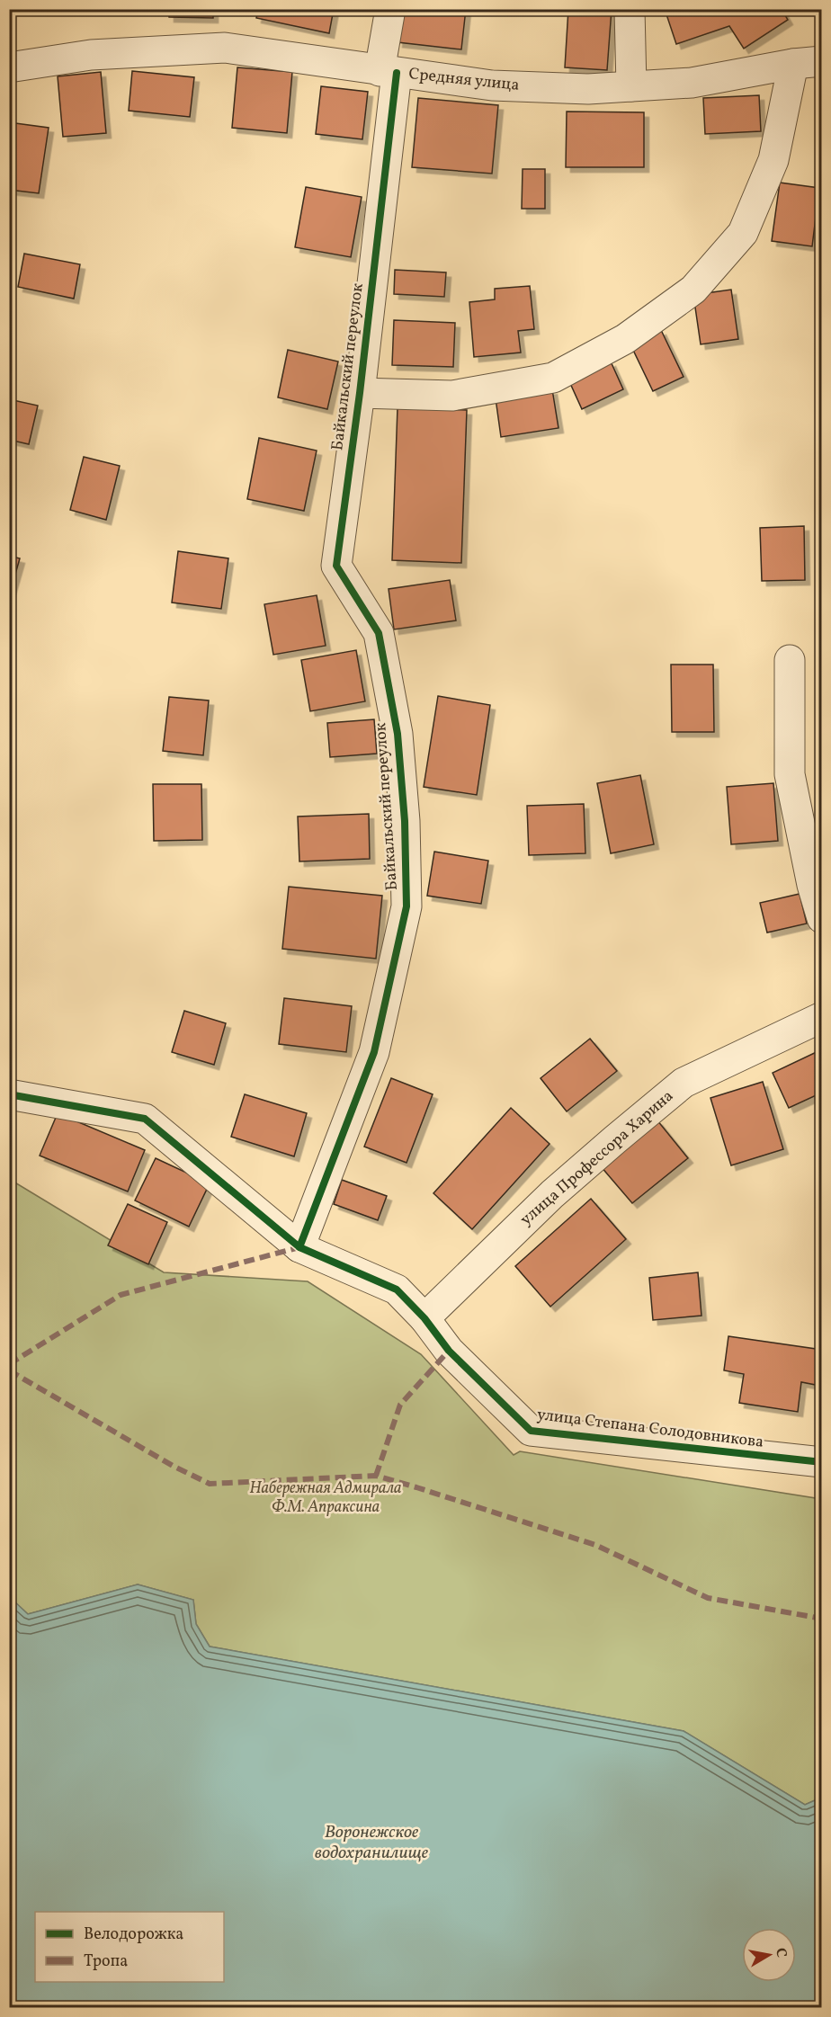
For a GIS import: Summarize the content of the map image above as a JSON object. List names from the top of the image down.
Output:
{
  "streets": {
    "street": [
      "Средняя улица",
      "Байкальский переулок",
      "улица Профессора Харина",
      "улица Степана Солодовникова"
    ]
  },
  "crossings": [
    ["Средняя улица", "Байкальский переулок"],
    ["Байкальский переулок", "улица Степана Солодовникова"],
    ["улица Профессора Харина", "улица Степана Солодовникова"]
  ],
  "water": ["Воронежское водохранилище"],
  "parks": ["Набережная Адмирала Ф.М. Апраксина"],
  "legend": ["Велодорожка", "Тропа"],
  "north": "right"
}
